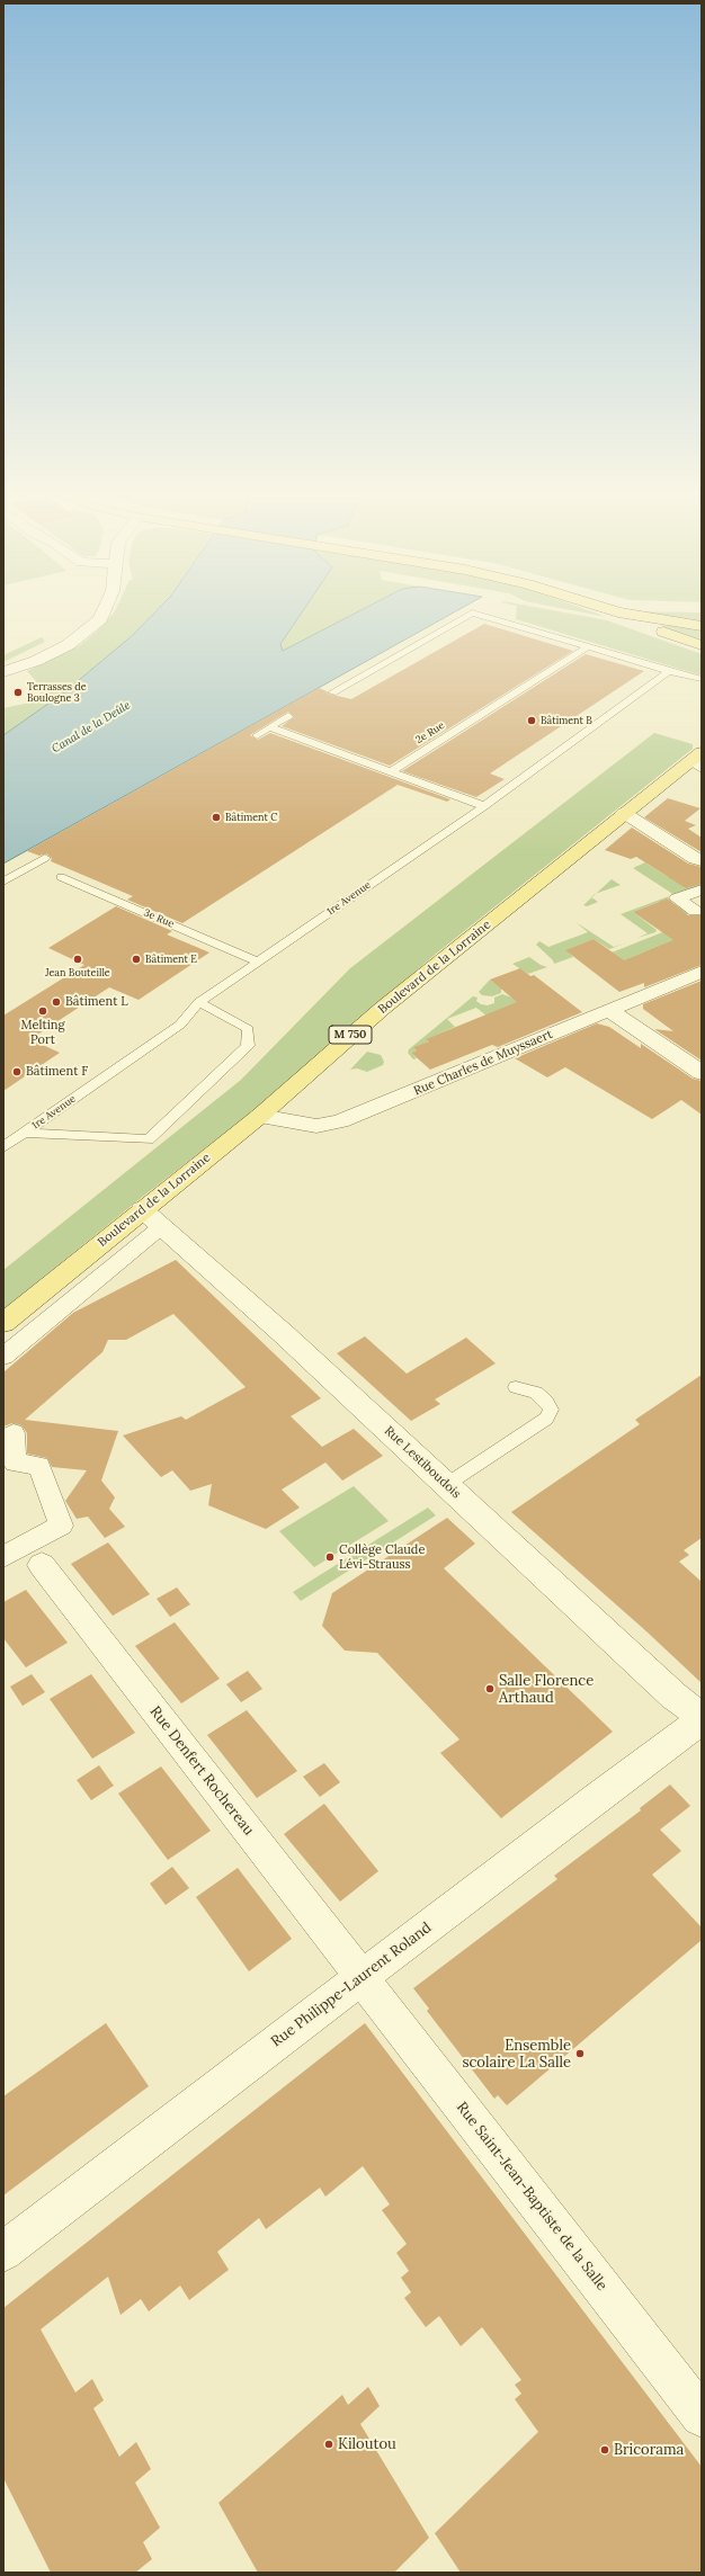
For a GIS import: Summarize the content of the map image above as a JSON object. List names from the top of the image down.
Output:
{
  "streets": {
    "main road": ["Boulevard de la Lorraine", "M 750"],
    "street": [
      "Rue Charles de Muyssaert",
      "Rue Lestiboudois",
      "Rue Denfert Rochereau",
      "Rue Philippe-Laurent Roland",
      "Rue Saint-Jean-Baptiste de la Salle"
    ],
    "lane": ["2e Rue", "1re Avenue", "3e Rue"]
  },
  "crossings": [
    ["1re Avenue", "3e Rue"],
    ["Boulevard de la Lorraine", "Rue Charles de Muyssaert"],
    ["Boulevard de la Lorraine", "Rue Lestiboudois"],
    ["Rue Denfert Rochereau", "Rue Philippe-Laurent Roland"],
    ["Rue Denfert Rochereau", "Rue Saint-Jean-Baptiste de la Salle"],
    ["Rue Philippe-Laurent Roland", "Rue Saint-Jean-Baptiste de la Salle"]
  ],
  "water": ["Canal de la Deûle"],
  "places": [
    "Terrasses de Boulogne 3",
    "Bâtiment B",
    "Bâtiment C",
    "Jean Bouteille",
    "Bâtiment E",
    "Bâtiment L",
    "Melting Port",
    "Bâtiment F",
    "Collège Claude Lévi-Strauss",
    "Salle Florence Arthaud",
    "Ensemble scolaire La Salle",
    "Kiloutou",
    "Bricorama"
  ]
}
